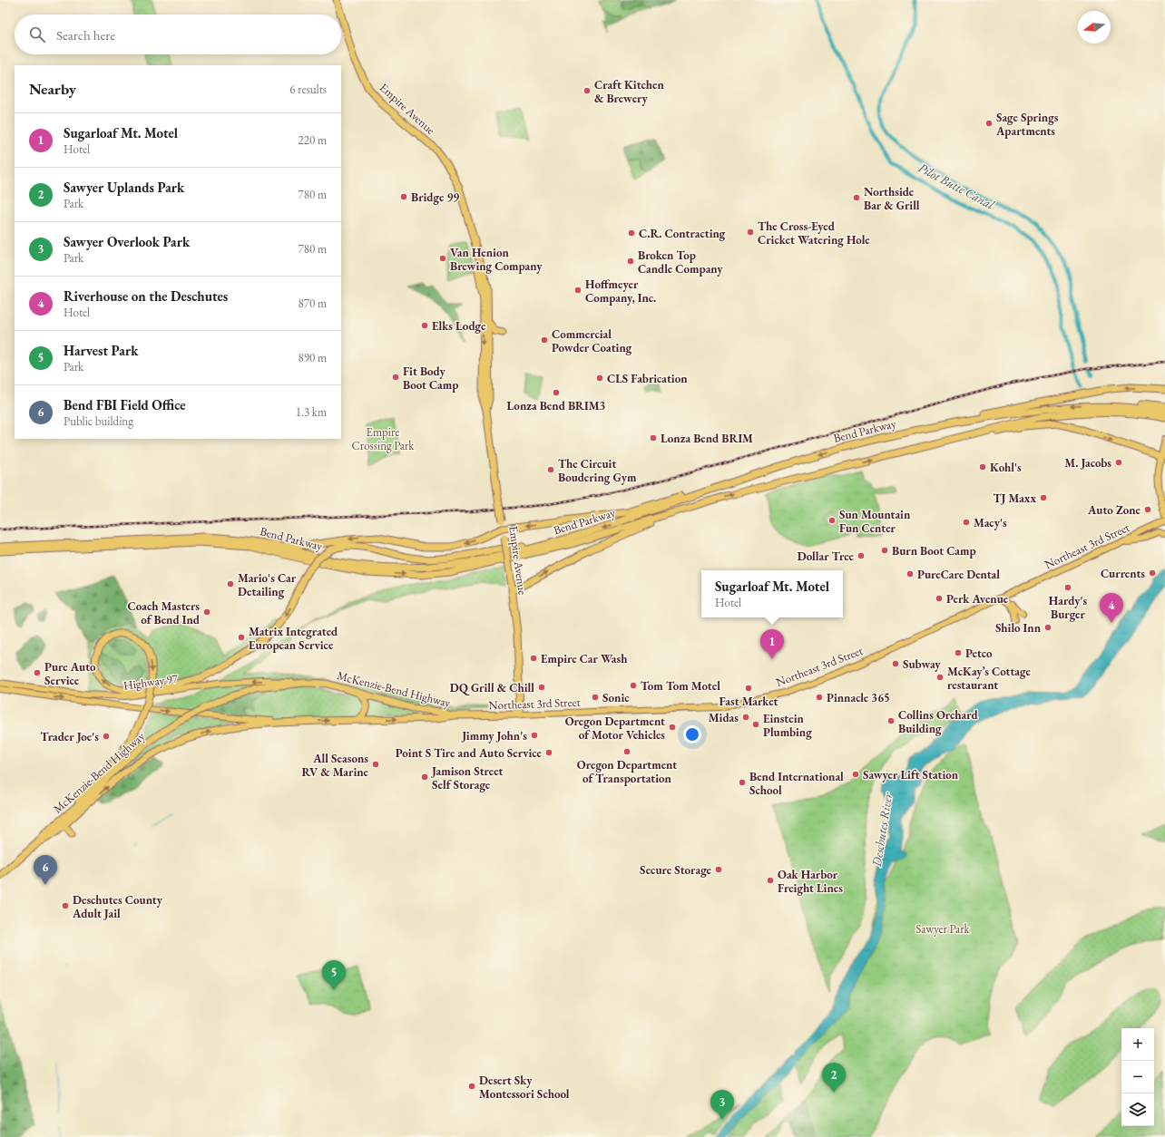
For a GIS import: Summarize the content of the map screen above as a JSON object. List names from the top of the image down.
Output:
{
  "streets": {
    "highway": [
      "Empire Avenue",
      "Bend Parkway",
      "Northeast 3rd Street",
      "McKenzie-Bend Highway"
    ],
    "main road": ["Highway 97"]
  },
  "crossings": [
    ["Empire Avenue", "Northeast 3rd Street"],
    ["Northeast 3rd Street", "McKenzie-Bend Highway"],
    ["Highway 97", "McKenzie-Bend Highway"]
  ],
  "water": ["Pilot Butte Canal", "Deschutes River"],
  "parks": ["Empire Crossing Park", "Sawyer Park"],
  "places": [
    "Craft Kitchen & Brewery",
    "Sage Springs Apartments",
    "Bridge 99",
    "Northside Bar & Grill",
    "The Cross-Eyed Cricket Watering Hole",
    "C.R. Contracting",
    "Van Henion Brewing Company",
    "Broken Top Candle Company",
    "Hoffmeyer Company, Inc.",
    "Elks Lodge",
    "Commercial Powder Coating",
    "Fit Body Boot Camp",
    "CLS Fabrication",
    "Lonza Bend BRIM3",
    "Lonza Bend BRIM",
    "M. Jacobs",
    "Kohl's",
    "The Circuit Boudering Gym",
    "TJ Maxx",
    "Auto Zone",
    "Sun Mountain Fun Center",
    "Macy's",
    "Burn Boot Camp",
    "Dollar Tree",
    "Currents",
    "PureCare Dental",
    "Mario's Car Detailing",
    "Hardy's Burger",
    "Perk Avenue",
    "Coach Masters of Bend Ind",
    "Shilo Inn",
    "Matrix Integrated European Service",
    "Petco",
    "Empire Car Wash",
    "Subway",
    "Pure Auto Service",
    "McKay’s Cottage restaurant",
    "Tom Tom Motel",
    "DQ Grill & Chill",
    "Fast Market",
    "Sonic",
    "Pinnacle 365",
    "Midas",
    "Collins Orchard Building",
    "Einstein Plumbing",
    "Oregon Department of Motor Vehicles",
    "Jimmy John's",
    "Trader Joe's",
    "Oregon Department of Transportation",
    "Point S Tire and Auto Service",
    "All Seasons RV & Marine",
    "Sawyer Lift Station",
    "Jamison Street Self Storage",
    "Bend International School",
    "Secure Storage",
    "Oak Harbor Freight Lines",
    "Deschutes County Adult Jail",
    "Desert Sky Montessori School"
  ],
  "north": "left",
  "page": {
    "search": "Search here",
    "heading": ["Nearby", "6 results"],
    "list": [
      {
        "mark": "1",
        "name": "Sugarloaf Mt. Motel",
        "note": "Hotel",
        "value": "220 m"
      },
      {
        "mark": "2",
        "name": "Sawyer Uplands Park",
        "note": "Park",
        "value": "780 m"
      },
      {
        "mark": "3",
        "name": "Sawyer Overlook Park",
        "note": "Park",
        "value": "780 m"
      },
      {
        "mark": "4",
        "name": "Riverhouse on the Deschutes",
        "note": "Hotel",
        "value": "870 m"
      },
      {
        "mark": "5",
        "name": "Harvest Park",
        "note": "Park",
        "value": "890 m"
      },
      {
        "mark": "6",
        "name": "Bend FBI Field Office",
        "note": "Public building",
        "value": "1.3 km"
      }
    ],
    "popup": ["Sugarloaf Mt. Motel", "Hotel"],
    "pins": [
      "4",
      "1",
      "6",
      "5",
      "2",
      "3"
    ],
    "map_buttons": ["+", "−"]
  }
}
